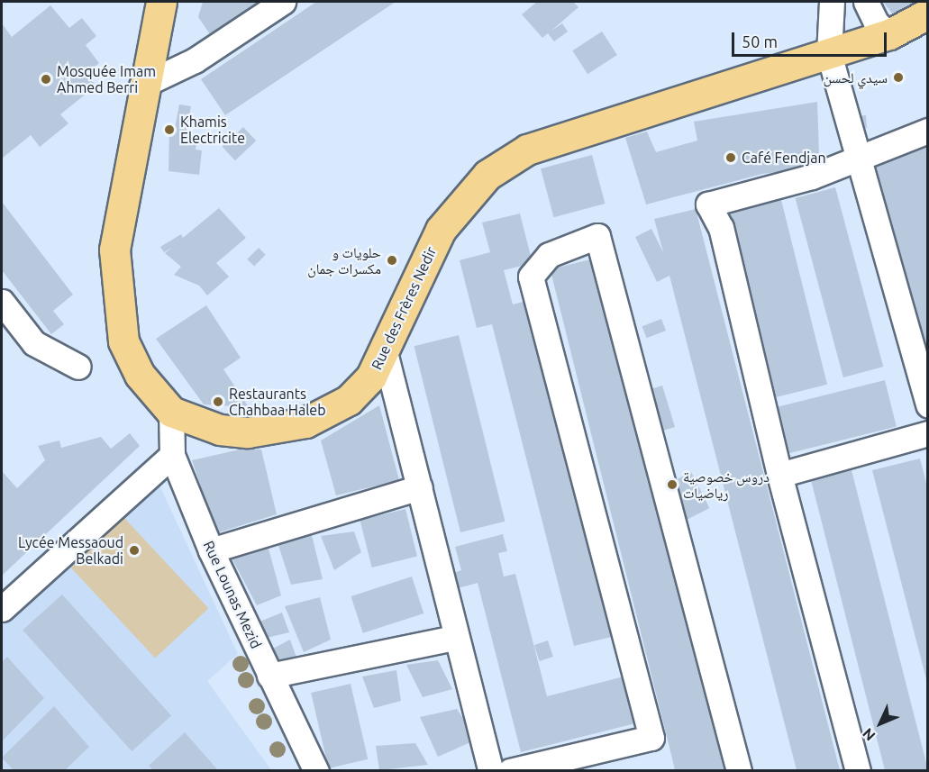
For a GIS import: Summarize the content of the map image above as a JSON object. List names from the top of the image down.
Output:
{
  "streets": {
    "main road": ["Rue des Frères Nedir"],
    "street": ["Rue Lounas Mezid"]
  },
  "crossings": [
    ["Rue des Frères Nedir", "Rue Lounas Mezid"]
  ],
  "places": [
    "سيدي لحسن",
    "Mosquée Imam Ahmed Berri",
    "Khamis Electricite",
    "Café Fendjan",
    "حلويات و مكسرات جمان",
    "Restaurants Chahbaa Haleb",
    "دروس خصوصية رياضيات",
    "Lycée Messaoud Belkadi"
  ],
  "scale_bar": "50 m",
  "north": "bottom left"
}
